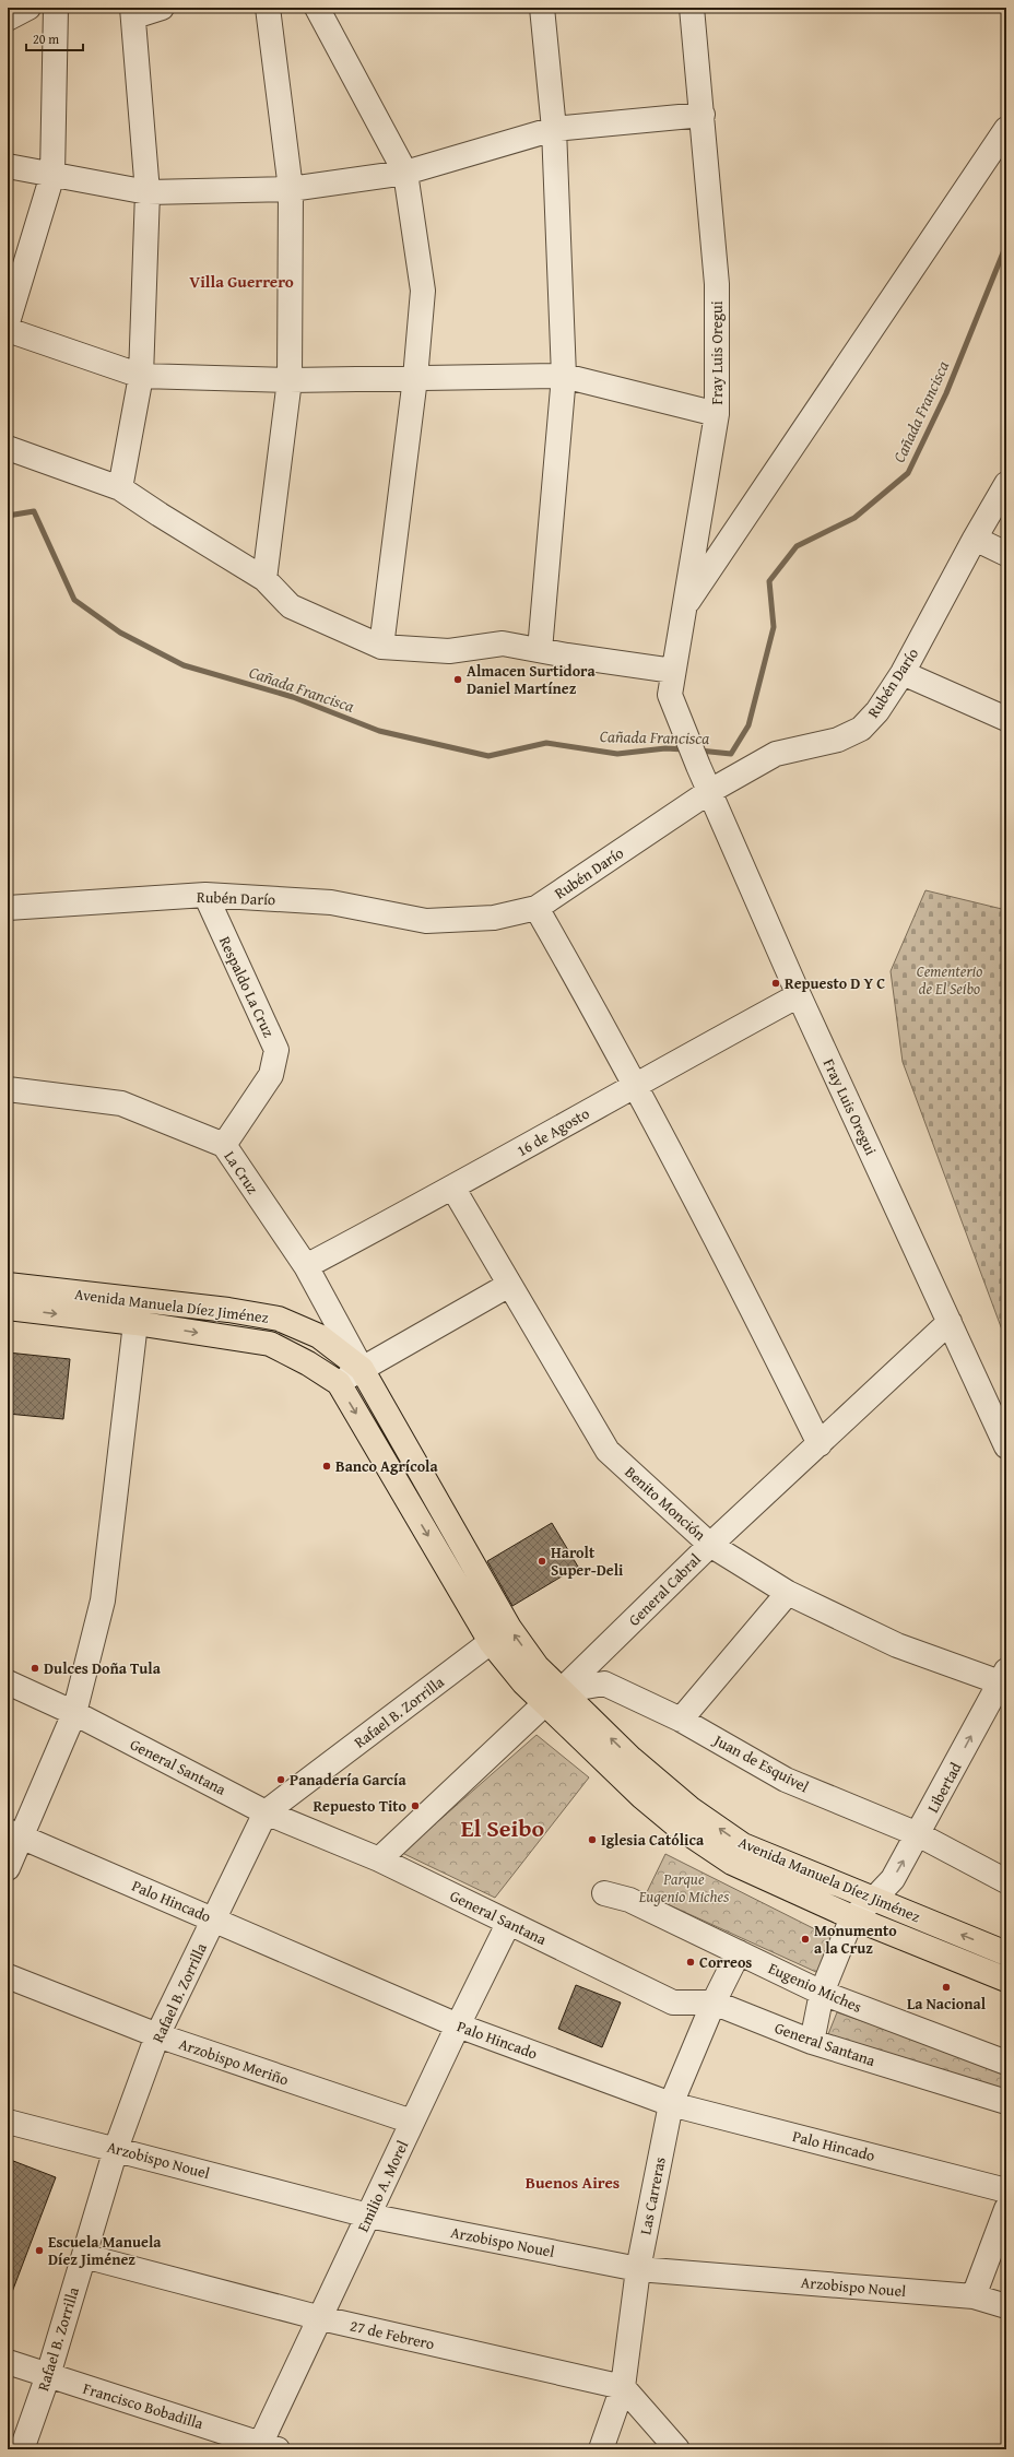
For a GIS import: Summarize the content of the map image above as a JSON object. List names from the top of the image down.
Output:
{
  "streets": {
    "main road": ["Avenida Manuela Díez Jiménez"],
    "street": [
      "Fray Luis Oregui",
      "Rubén Darío",
      "Respaldo La Cruz",
      "16 de Agosto",
      "La Cruz",
      "Benito Monción",
      "General Cabral",
      "Rafael B. Zorrilla",
      "Juan de Esquivel",
      "General Santana",
      "Libertad",
      "Palo Hincado",
      "Eugenio Miches",
      "Arzobispo Meriño",
      "Arzobispo Nouel",
      "Emilio A. Morel",
      "Las Carreras",
      "27 de Febrero",
      "Francisco Bobadilla"
    ]
  },
  "crossings": [
    ["Fray Luis Oregui", "Rubén Darío"],
    ["Fray Luis Oregui", "16 de Agosto"],
    ["Fray Luis Oregui", "General Cabral"],
    ["Rubén Darío", "Respaldo La Cruz"],
    ["Respaldo La Cruz", "La Cruz"],
    ["16 de Agosto", "La Cruz"],
    ["16 de Agosto", "Benito Monción"],
    ["La Cruz", "Avenida Manuela Díez Jiménez"],
    ["Avenida Manuela Díez Jiménez", "General Cabral"],
    ["Avenida Manuela Díez Jiménez", "Rafael B. Zorrilla"],
    ["Avenida Manuela Díez Jiménez", "Juan de Esquivel"],
    ["Avenida Manuela Díez Jiménez", "Libertad"],
    ["Benito Monción", "General Cabral"],
    ["Benito Monción", "Libertad"],
    ["General Cabral", "Juan de Esquivel"],
    ["General Cabral", "General Santana"],
    ["Rafael B. Zorrilla", "General Santana"],
    ["Rafael B. Zorrilla", "Palo Hincado"],
    ["Rafael B. Zorrilla", "Arzobispo Meriño"],
    ["Rafael B. Zorrilla", "Arzobispo Nouel"],
    ["Rafael B. Zorrilla", "27 de Febrero"],
    ["Rafael B. Zorrilla", "Francisco Bobadilla"],
    ["Juan de Esquivel", "Libertad"],
    ["General Santana", "Emilio A. Morel"],
    ["General Santana", "Las Carreras"],
    ["Palo Hincado", "Emilio A. Morel"],
    ["Palo Hincado", "Las Carreras"],
    ["Eugenio Miches", "Las Carreras"],
    ["Arzobispo Meriño", "Emilio A. Morel"],
    ["Arzobispo Nouel", "Emilio A. Morel"],
    ["Arzobispo Nouel", "Las Carreras"],
    ["Emilio A. Morel", "27 de Febrero"],
    ["Emilio A. Morel", "Francisco Bobadilla"],
    ["Las Carreras", "27 de Febrero"]
  ],
  "one_way": ["Libertad"],
  "districts": ["Villa Guerrero", "El Seibo", "Buenos Aires"],
  "water": ["Cañada Francisca"],
  "parks": ["Cementerio de El Seibo", "Parque Eugenio Miches"],
  "places": [
    "Almacen Surtidora Daniel Martínez",
    "Repuesto D Y C",
    "Banco Agrícola",
    "Harolt Super-Deli",
    "Dulces Doña Tula",
    "Panadería García",
    "Repuesto Tito",
    "Iglesia Católica",
    "Monumento a la Cruz",
    "Correos",
    "La Nacional",
    "Escuela Manuela Díez Jiménez"
  ],
  "scale_bar": "20 m"
}
